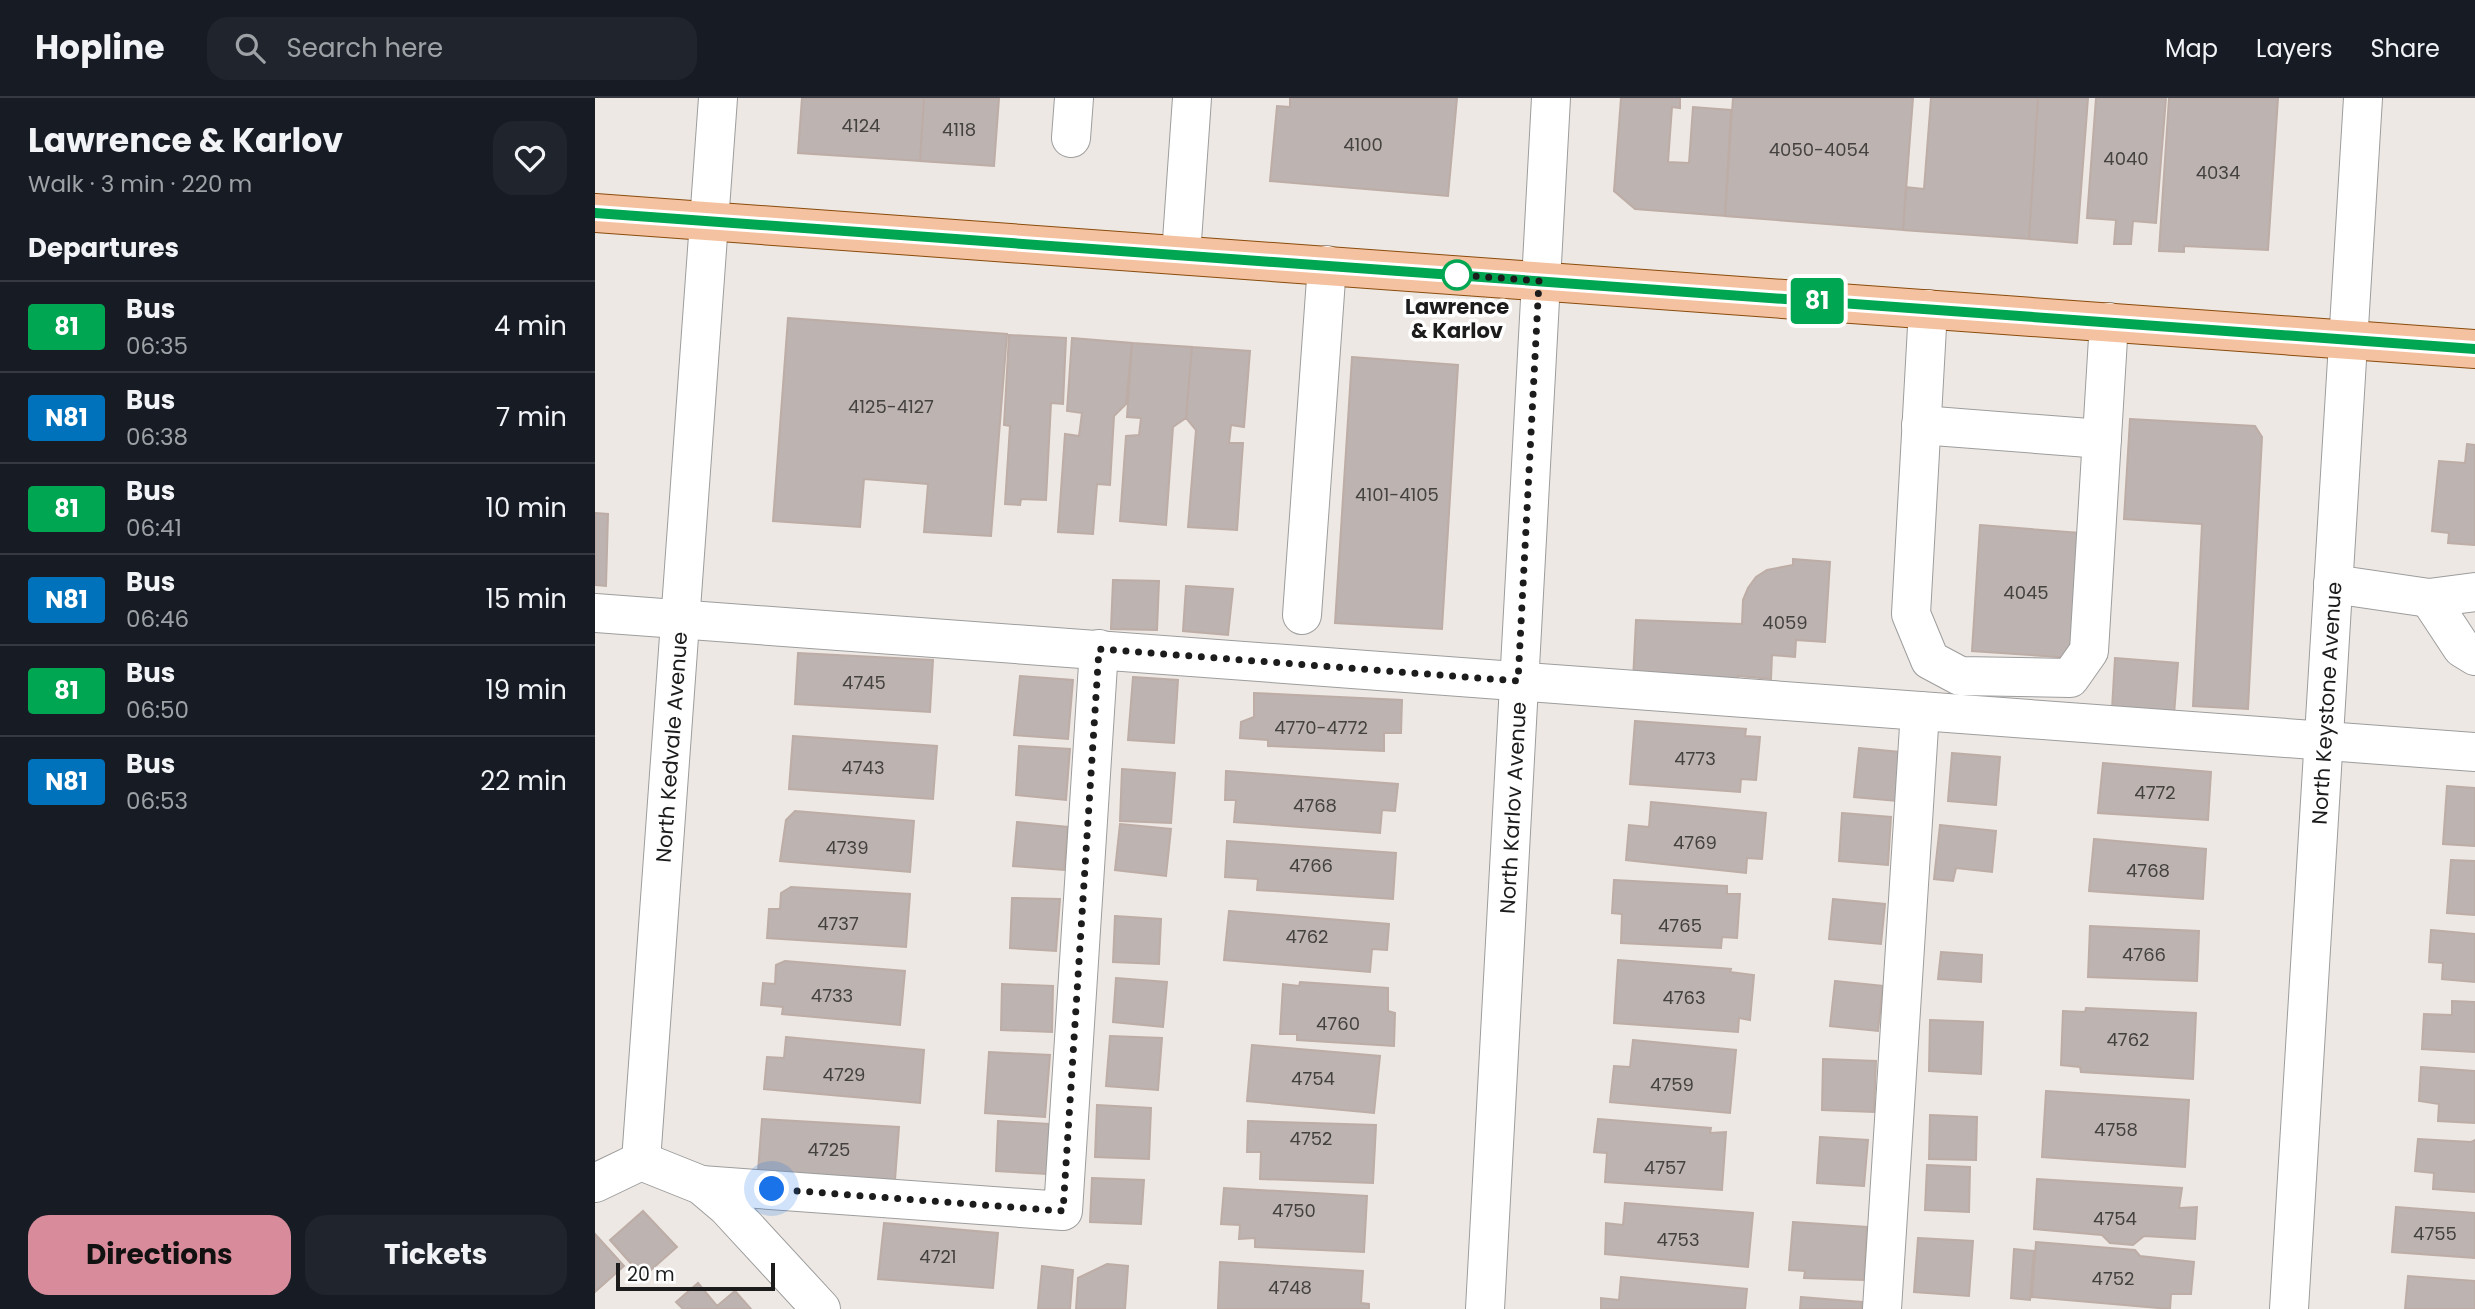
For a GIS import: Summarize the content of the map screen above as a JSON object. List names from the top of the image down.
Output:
{
  "streets": {
    "street": ["North Keystone Avenue", "North Kedvale Avenue", "North Karlov Avenue"]
  },
  "places": ["Lawrence & Karlov"],
  "lines": ["bus line 81"],
  "house_numbers": [
    "4124",
    "4118",
    "4100",
    "4050-4054",
    "4040",
    "4034",
    "4125-4127",
    "4101-4105",
    "4045",
    "4059",
    "4745",
    "4770-4772",
    "4773",
    "4743",
    "4772",
    "4768",
    "4769",
    "4739",
    "4766",
    "4768",
    "4737",
    "4765",
    "4762",
    "4766",
    "4733",
    "4763",
    "4760",
    "4762",
    "4729",
    "4754",
    "4759",
    "4758",
    "4752",
    "4725",
    "4757",
    "4750",
    "4754",
    "4755",
    "4753",
    "4721",
    "4752",
    "4748"
  ],
  "scale_bar": "20 m",
  "page": {
    "header": "Hopline",
    "search": "Search here",
    "nav": ["Map", "Layers", "Share"],
    "heading": [
      ["Lawrence & Karlov", "Walk · 3 min · 220 m"],
      "Departures"
    ],
    "on_map": "81",
    "list": [
      {
        "mark": "81",
        "name": "Bus",
        "note": "06:35",
        "value": "4 min"
      },
      {
        "mark": "N81",
        "name": "Bus",
        "note": "06:38",
        "value": "7 min"
      },
      {
        "mark": "81",
        "name": "Bus",
        "note": "06:41",
        "value": "10 min"
      },
      {
        "mark": "N81",
        "name": "Bus",
        "note": "06:46",
        "value": "15 min"
      },
      {
        "mark": "81",
        "name": "Bus",
        "note": "06:50",
        "value": "19 min"
      },
      {
        "mark": "N81",
        "name": "Bus",
        "note": "06:53",
        "value": "22 min"
      }
    ],
    "buttons": ["Directions", "Tickets"],
    "scale": "20 m"
  }
}
